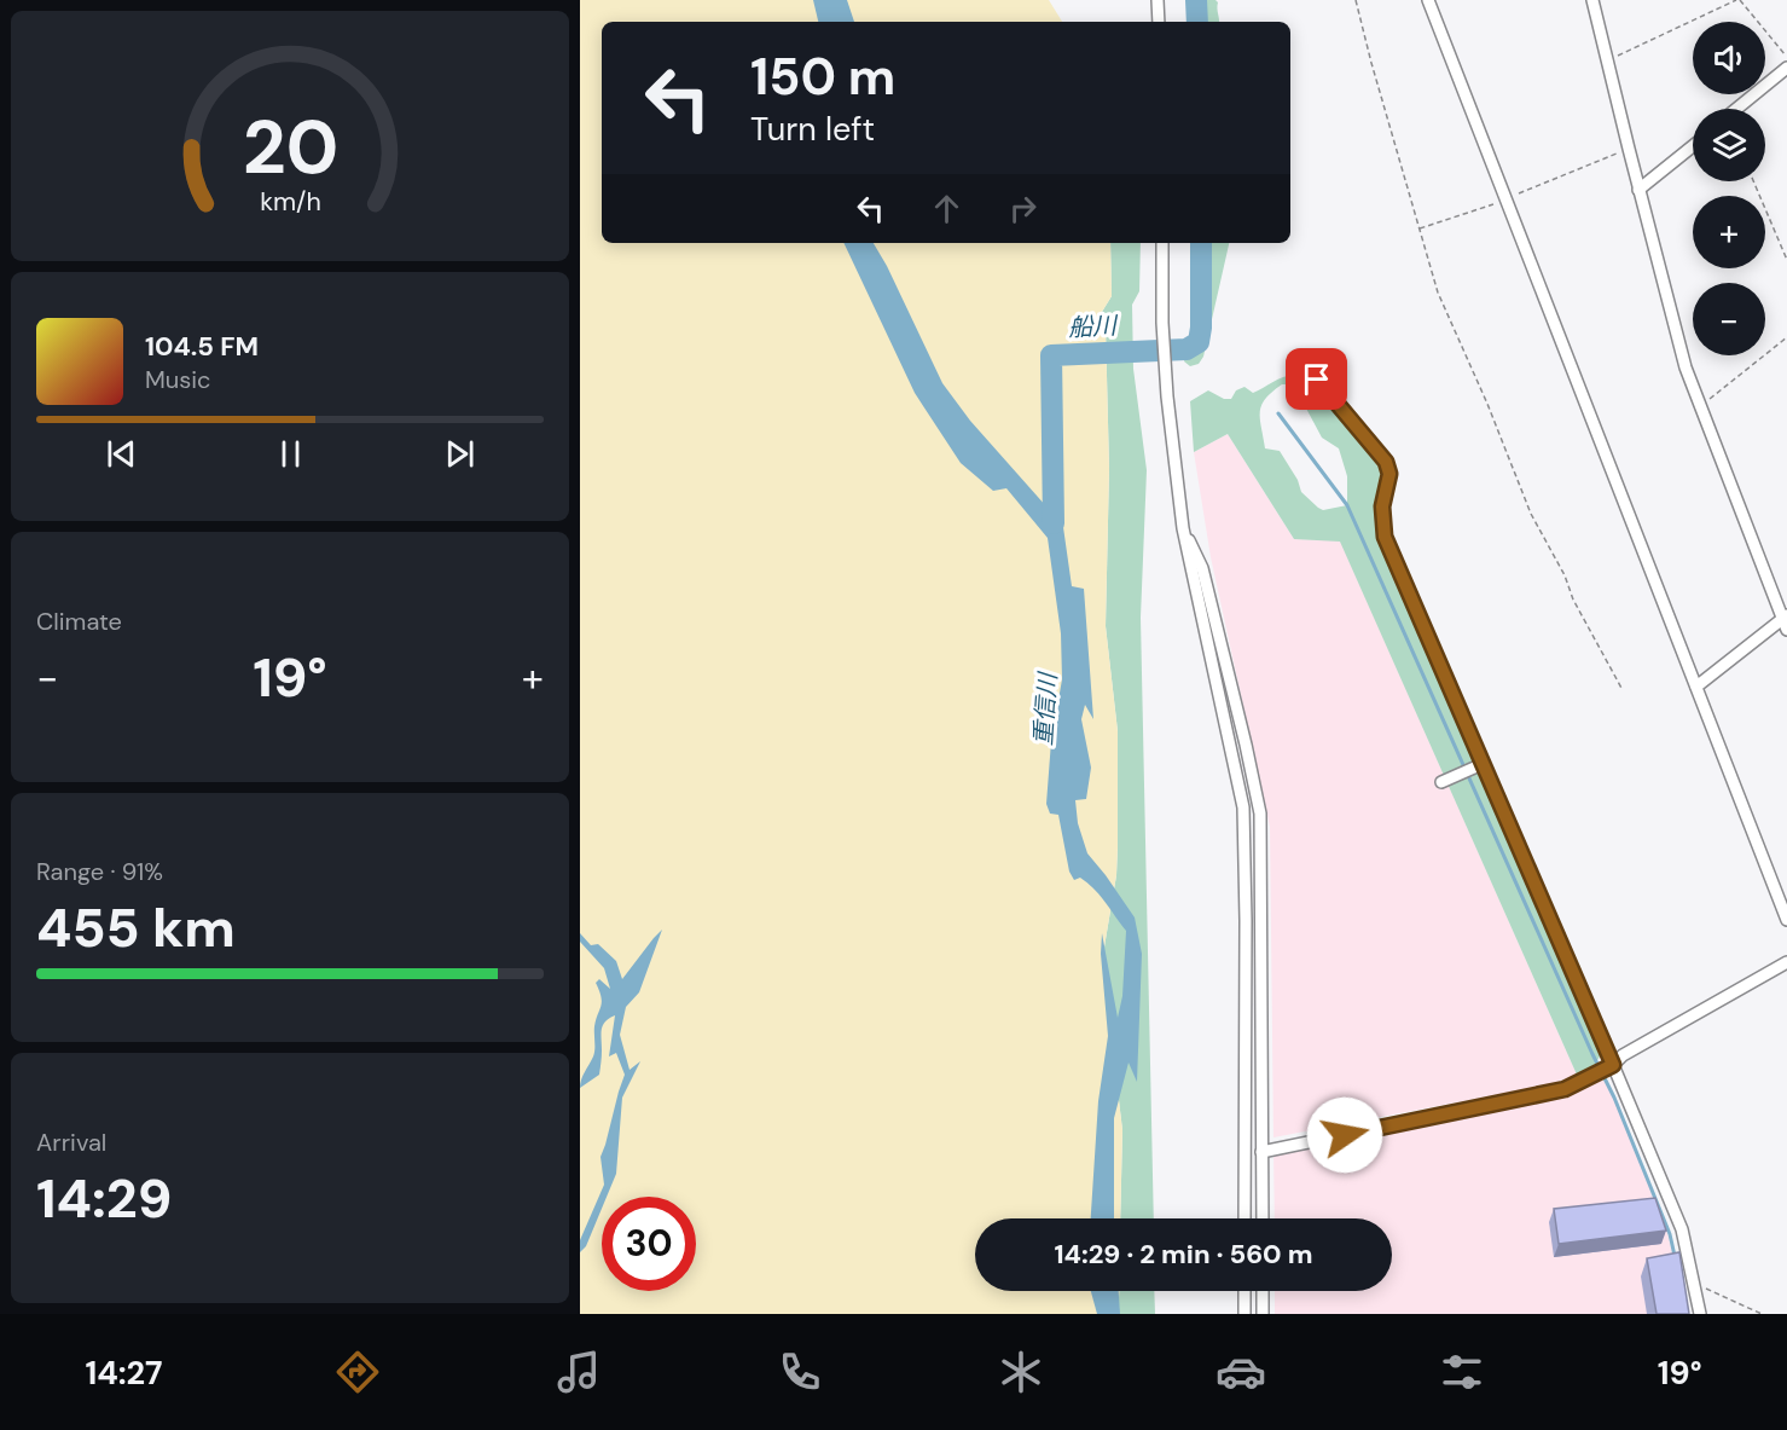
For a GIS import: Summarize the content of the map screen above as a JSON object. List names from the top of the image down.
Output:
{
  "water": ["船川", "重信川"],
  "page": {
    "map_buttons": ["+", "−"],
    "turn": ["150 m", "Turn left"],
    "song": ["104.5 FM", "Music"],
    "tile": [
      "Climate",
      ["Range · 91%", "455 km"],
      ["Arrival", "14:29"]
    ],
    "heat": ["−", "19°", "+"],
    "limit": "30",
    "trip": "14:29 · 2 min · 560 m",
    "tabs": ["14:27", "19°"],
    "gauge": ["20", "km/h"]
  }
}
